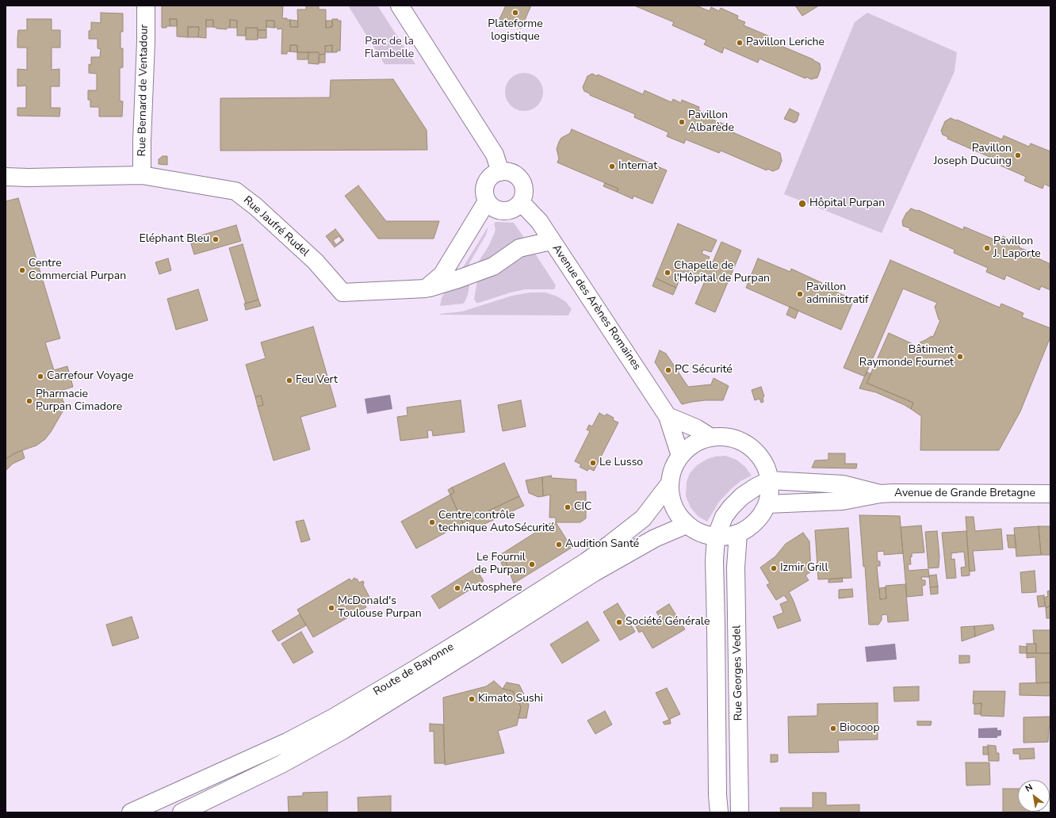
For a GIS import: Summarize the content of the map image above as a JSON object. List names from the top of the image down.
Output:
{
  "streets": {
    "street": [
      "Rue Bernard de Ventadour",
      "Rue Jaufré Rudel",
      "Avenue des Arènes Romaines",
      "Avenue de Grande Bretagne",
      "Route de Bayonne",
      "Rue Georges Vedel"
    ]
  },
  "crossings": [
    ["Rue Bernard de Ventadour", "Rue Jaufré Rudel"],
    ["Avenue de Grande Bretagne", "Rue Georges Vedel"]
  ],
  "parks": ["Parc de la Flambelle"],
  "places": [
    "Plateforme logistique",
    "Pavillon Leriche",
    "Pavillon Albarède",
    "Pavillon Joseph Ducuing",
    "Internat",
    "Hôpital Purpan",
    "Eléphant Bleu",
    "Pavillon J. Laporte",
    "Centre Commercial Purpan",
    "Chapelle de l'Hôpital de Purpan",
    "Pavillon administratif",
    "Bâtiment Raymonde Fournet",
    "PC Sécurité",
    "Carrefour Voyage",
    "Feu Vert",
    "Pharmacie Purpan Cimadore",
    "Le Lusso",
    "CIC",
    "Centre contrôle technique AutoSécurité",
    "Audition Santé",
    "Le Fournil de Purpan",
    "Izmir Grill",
    "Autosphere",
    "McDonald's Toulouse Purpan",
    "Société Générale",
    "Kimato Sushi",
    "Biocoop"
  ],
  "north": "top left"
}
